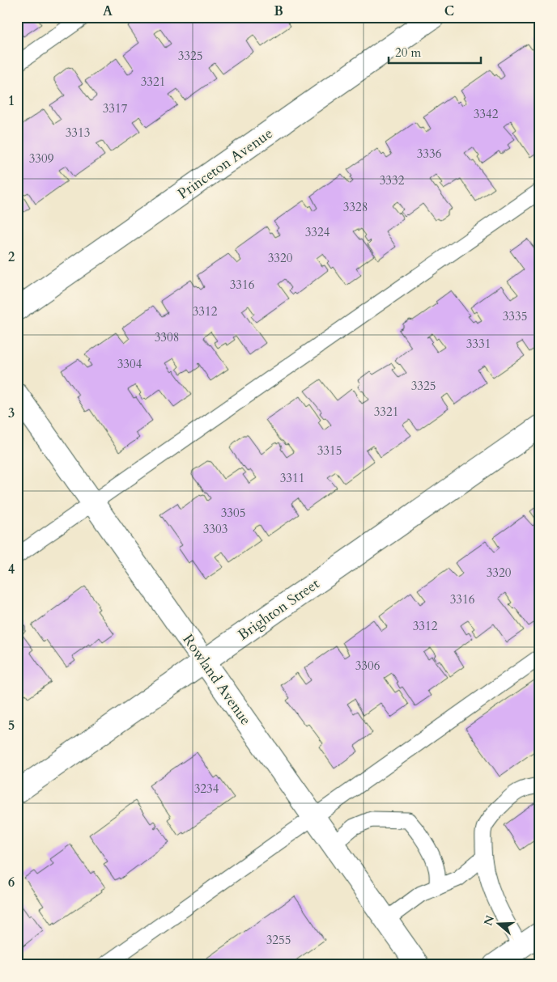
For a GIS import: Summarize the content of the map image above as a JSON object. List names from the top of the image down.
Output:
{
  "streets": {
    "street": ["Princeton Avenue", "Brighton Street", "Rowland Avenue"]
  },
  "crossings": [
    ["Brighton Street", "Rowland Avenue"]
  ],
  "house_numbers": [
    "3325",
    "3321",
    "3317",
    "3342",
    "3313",
    "3336",
    "3309",
    "3332",
    "3328",
    "3324",
    "3320",
    "3316",
    "3312",
    "3335",
    "3308",
    "3331",
    "3304",
    "3325",
    "3321",
    "3315",
    "3311",
    "3305",
    "3303",
    "3320",
    "3316",
    "3312",
    "3306",
    "3234",
    "3255"
  ],
  "scale_bar": "20 m",
  "north": "left",
  "grid": {
    "columns": ["A", "B", "C"],
    "rows": [
      "1",
      "2",
      "3",
      "4",
      "5",
      "6"
    ]
  }
}
